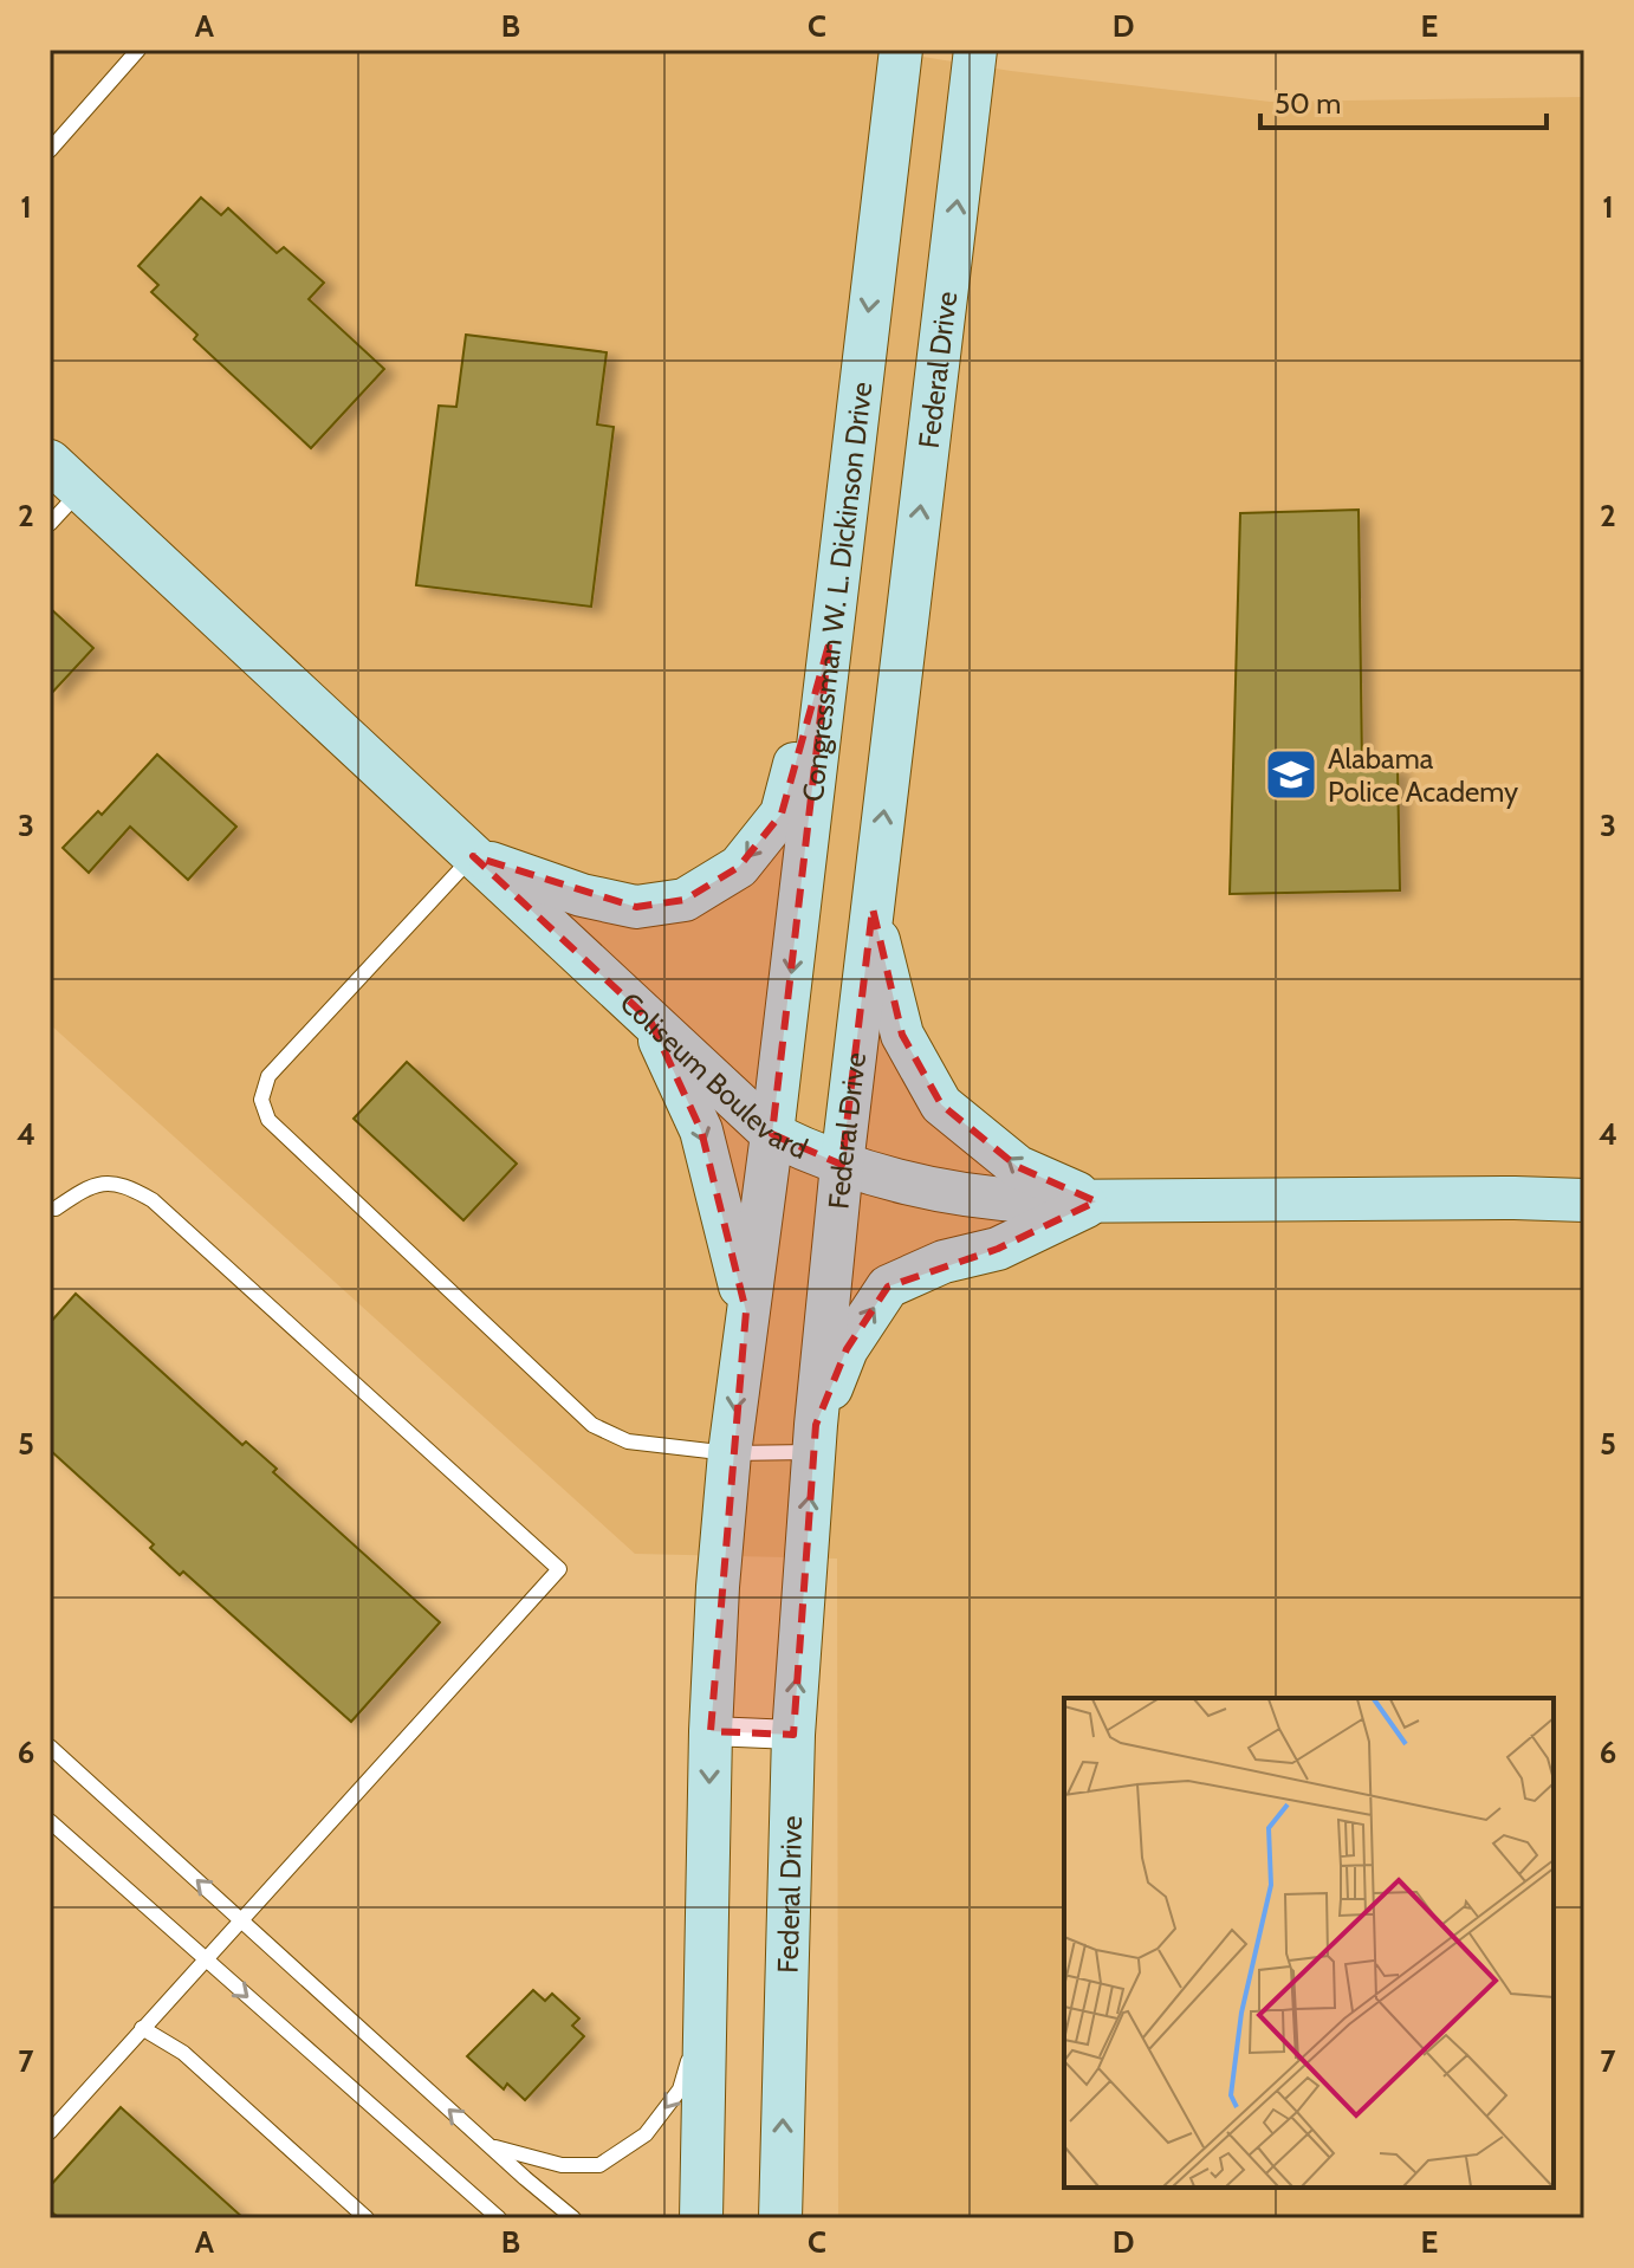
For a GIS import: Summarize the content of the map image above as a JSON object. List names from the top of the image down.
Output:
{
  "streets": {
    "main road": ["Federal Drive", "Congressman W. L. Dickinson Drive", "Coliseum Boulevard"]
  },
  "crossings": [
    ["Federal Drive", "Coliseum Boulevard"],
    ["Congressman W. L. Dickinson Drive", "Coliseum Boulevard"]
  ],
  "one_way": ["Congressman W. L. Dickinson Drive"],
  "places": {
    "school or university": ["Alabama Police Academy"]
  },
  "scale_bar": "50 m",
  "grid": {
    "columns": [
      "A",
      "B",
      "C",
      "D",
      "E"
    ],
    "rows": [
      "1",
      "2",
      "3",
      "4",
      "5",
      "6",
      "7"
    ]
  }
}
